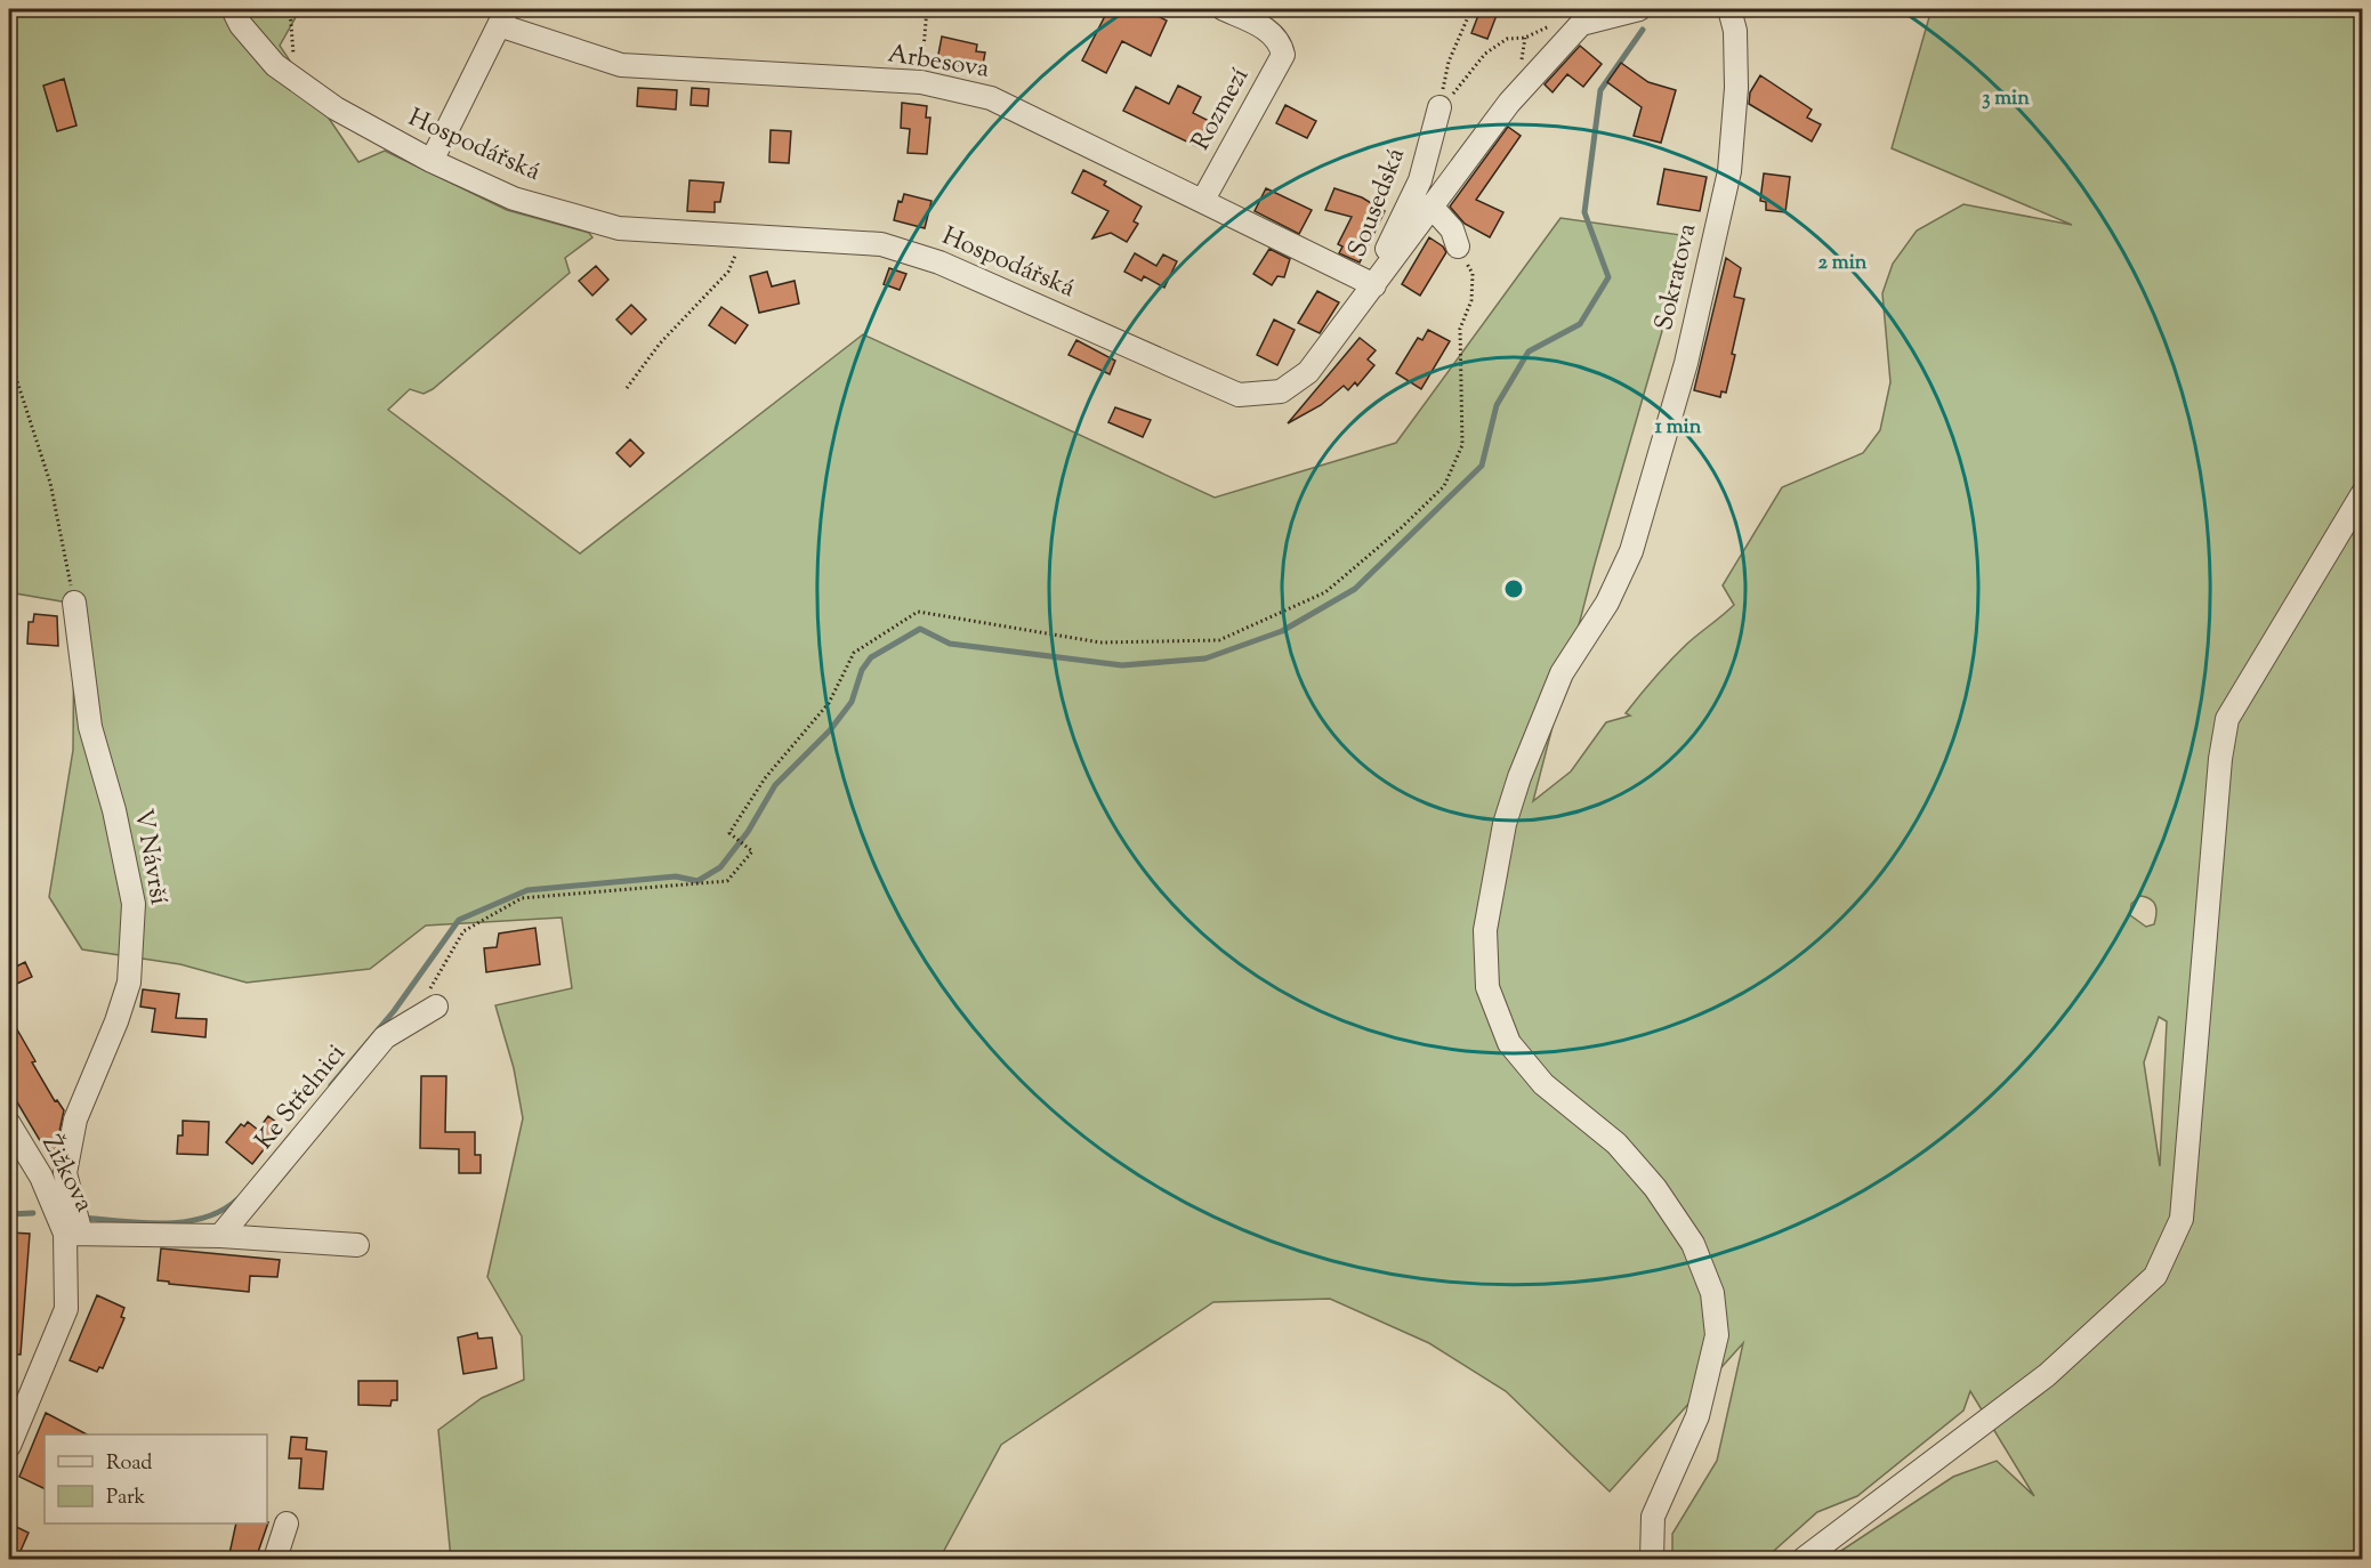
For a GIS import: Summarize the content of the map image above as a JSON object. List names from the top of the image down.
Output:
{
  "streets": {
    "street": [
      "Arbesova",
      "Rozmezí",
      "Hospodářská",
      "Sousedská",
      "Sokratova",
      "V Návrší",
      "Ke Střelnici",
      "Žižkova"
    ]
  },
  "crossings": [
    ["Arbesova", "Rozmezí"],
    ["Arbesova", "Hospodářská"],
    ["Arbesova", "Sousedská"],
    ["Hospodářská", "Sousedská"],
    ["V Návrší", "Žižkova"]
  ],
  "legend": ["Road", "Park"],
  "rings": ["3 min", "2 min", "1 min"]
}
